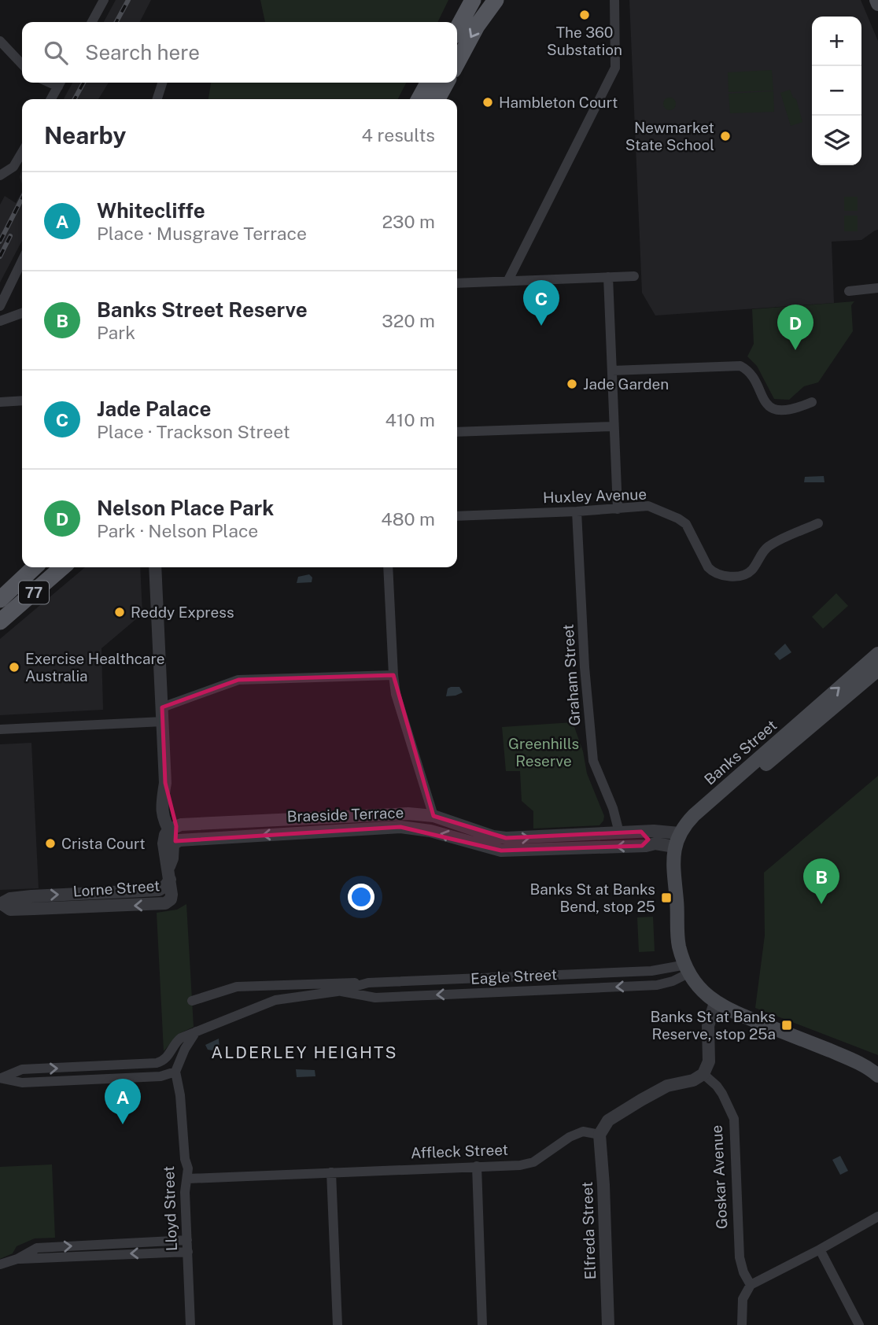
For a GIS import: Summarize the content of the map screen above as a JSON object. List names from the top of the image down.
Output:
{
  "streets": {
    "main road": ["77", "Banks Street"],
    "street": [
      "Huxley Avenue",
      "Graham Street",
      "Braeside Terrace",
      "Lorne Street",
      "Eagle Street",
      "Affleck Street",
      "Goskar Avenue",
      "Lloyd Street",
      "Elfreda Street"
    ]
  },
  "crossings": [
    ["Huxley Avenue", "Graham Street"],
    ["Graham Street", "Braeside Terrace"],
    ["Banks Street", "Braeside Terrace"],
    ["Braeside Terrace", "Lorne Street"],
    ["Affleck Street", "Lloyd Street"],
    ["Affleck Street", "Elfreda Street"]
  ],
  "districts": ["ALDERLEY HEIGHTS"],
  "parks": ["Greenhills Reserve"],
  "places": {
    "other": [
      "The 360 Substation",
      "Hambleton Court",
      "Newmarket State School",
      "Jade Garden",
      "Reddy Express",
      "Exercise Healthcare Australia",
      "Crista Court"
    ],
    "transit": ["Banks St at Banks Bend, stop 25", "Banks St at Banks Reserve, stop 25a"]
  },
  "page": {
    "map_buttons": ["+", "−"],
    "search": "Search here",
    "heading": ["Nearby", "4 results"],
    "list": [
      {
        "mark": "A",
        "name": "Whitecliffe",
        "note": "Place · Musgrave Terrace",
        "value": "230 m"
      },
      {
        "mark": "B",
        "name": "Banks Street Reserve",
        "note": "Park",
        "value": "320 m"
      },
      {
        "mark": "C",
        "name": "Jade Palace",
        "note": "Place · Trackson Street",
        "value": "410 m"
      },
      {
        "mark": "D",
        "name": "Nelson Place Park",
        "note": "Park · Nelson Place",
        "value": "480 m"
      }
    ],
    "pins": [
      "C",
      "D",
      "B",
      "A"
    ]
  }
}
